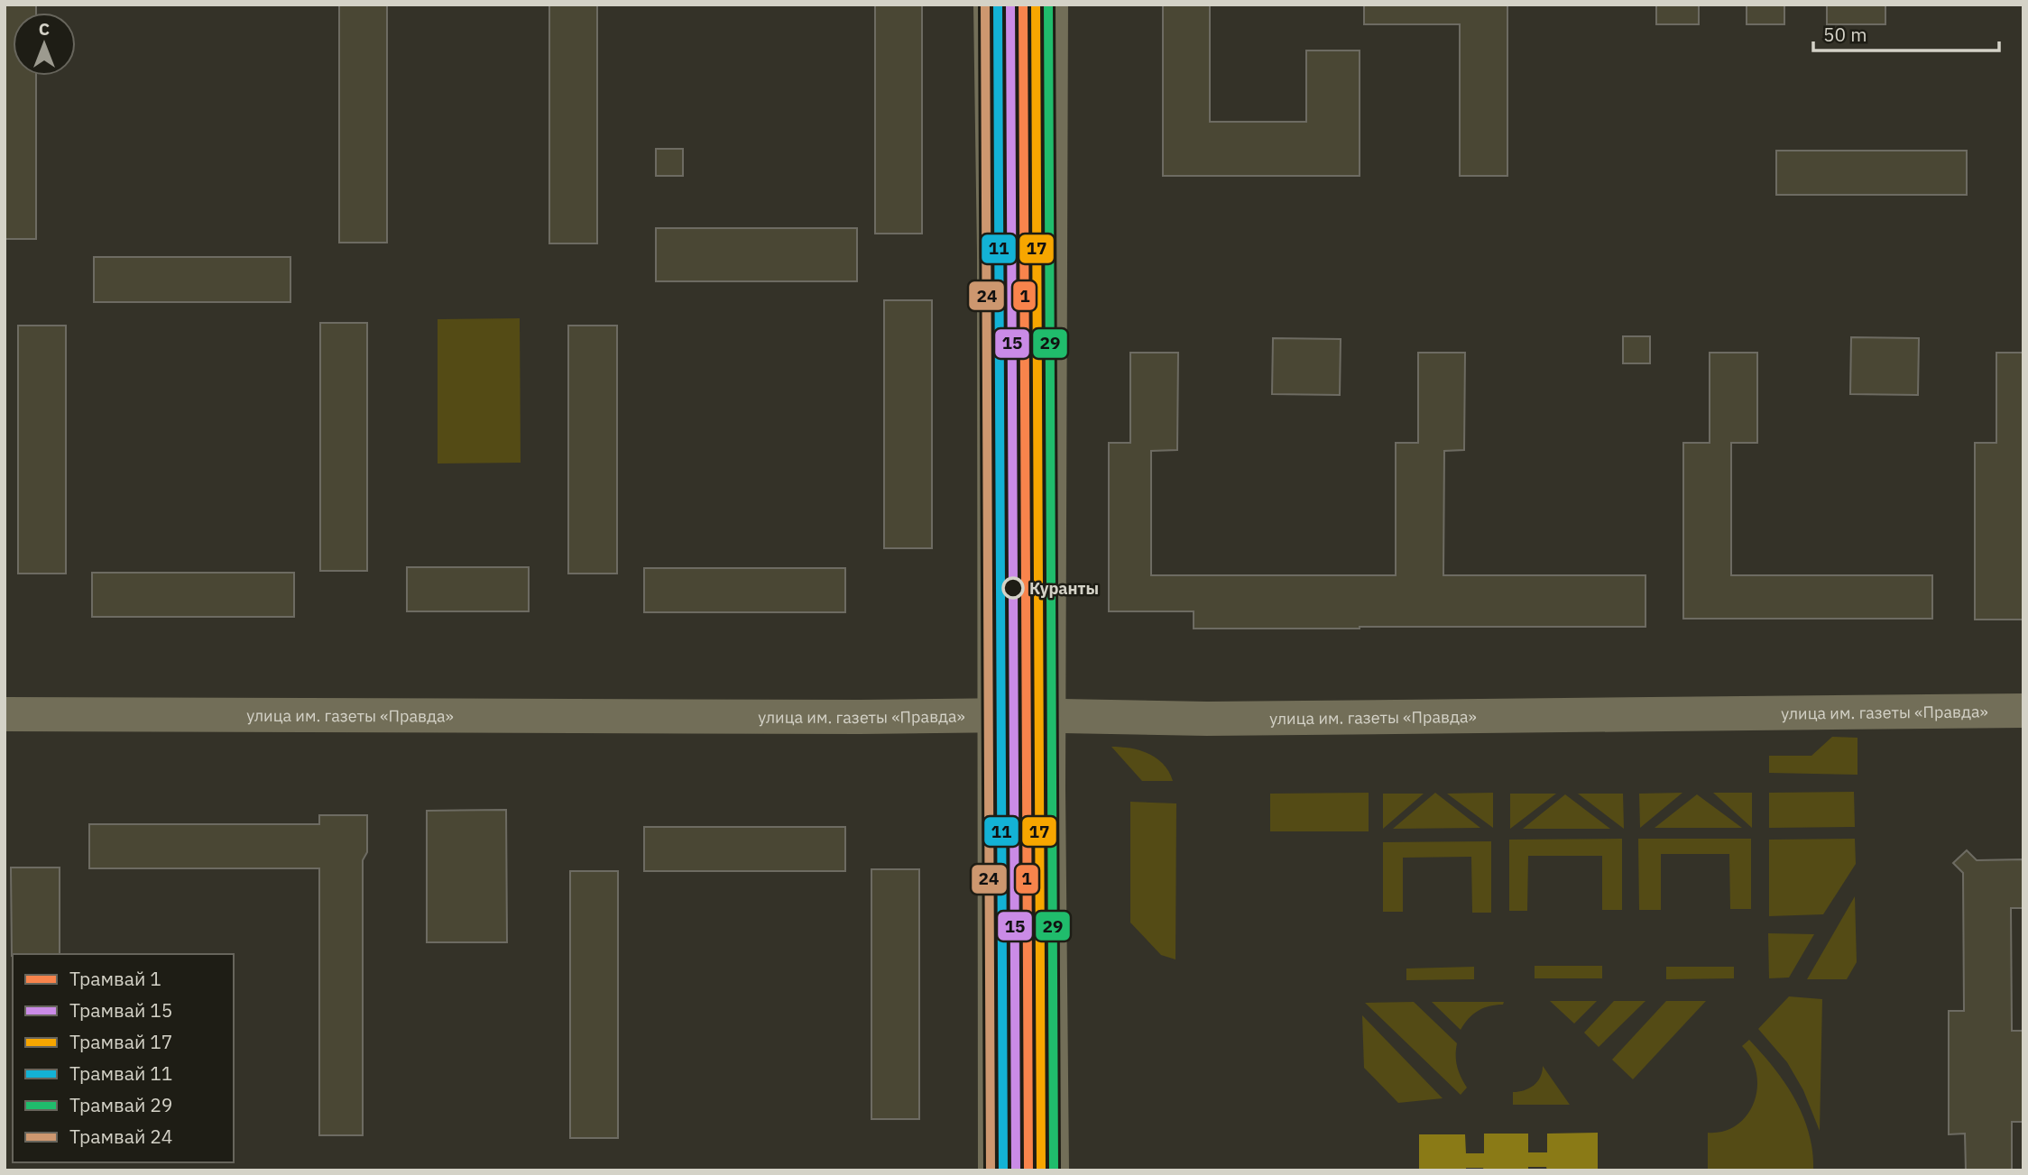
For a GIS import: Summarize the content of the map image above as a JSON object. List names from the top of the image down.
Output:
{
  "streets": {
    "main road": ["улица им. газеты «Правда»"]
  },
  "places": ["Куранты"],
  "lines": [
    "tram line 1",
    "tram line 15",
    "tram line 17",
    "tram line 11",
    "tram line 29",
    "tram line 24"
  ],
  "legend": [
    "Трамвай 1",
    "Трамвай 15",
    "Трамвай 17",
    "Трамвай 11",
    "Трамвай 29",
    "Трамвай 24"
  ],
  "scale_bar": "50 m",
  "north": "top"
}
